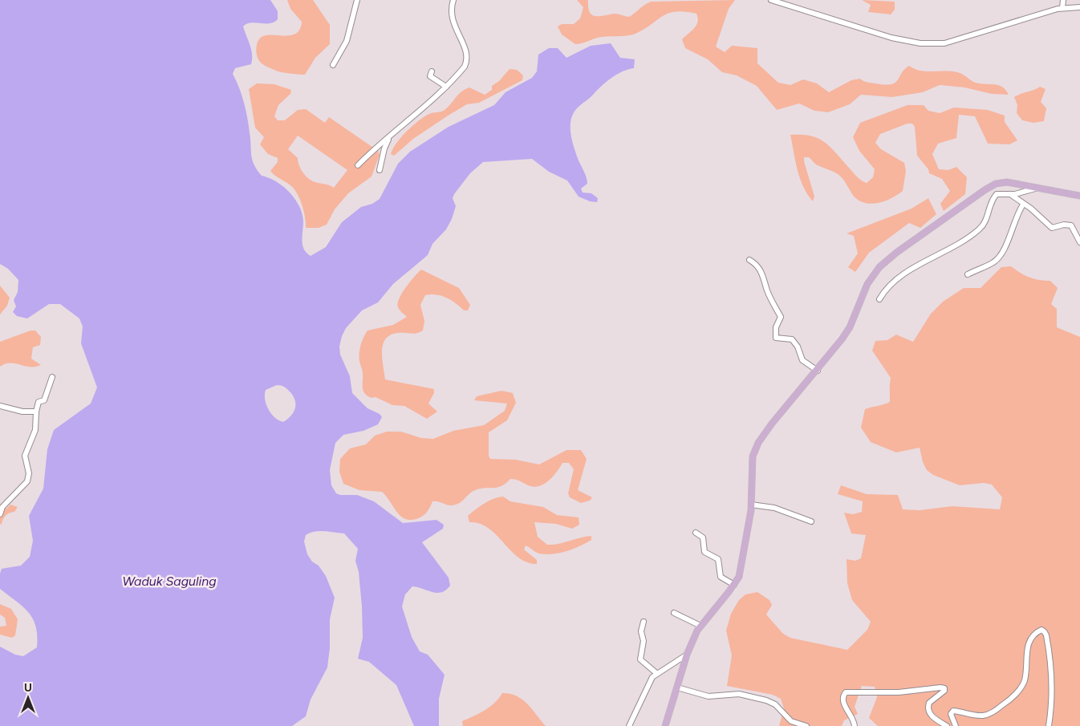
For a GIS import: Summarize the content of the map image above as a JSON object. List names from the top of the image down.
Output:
{
  "water": ["Waduk Saguling"],
  "north": "top"
}
